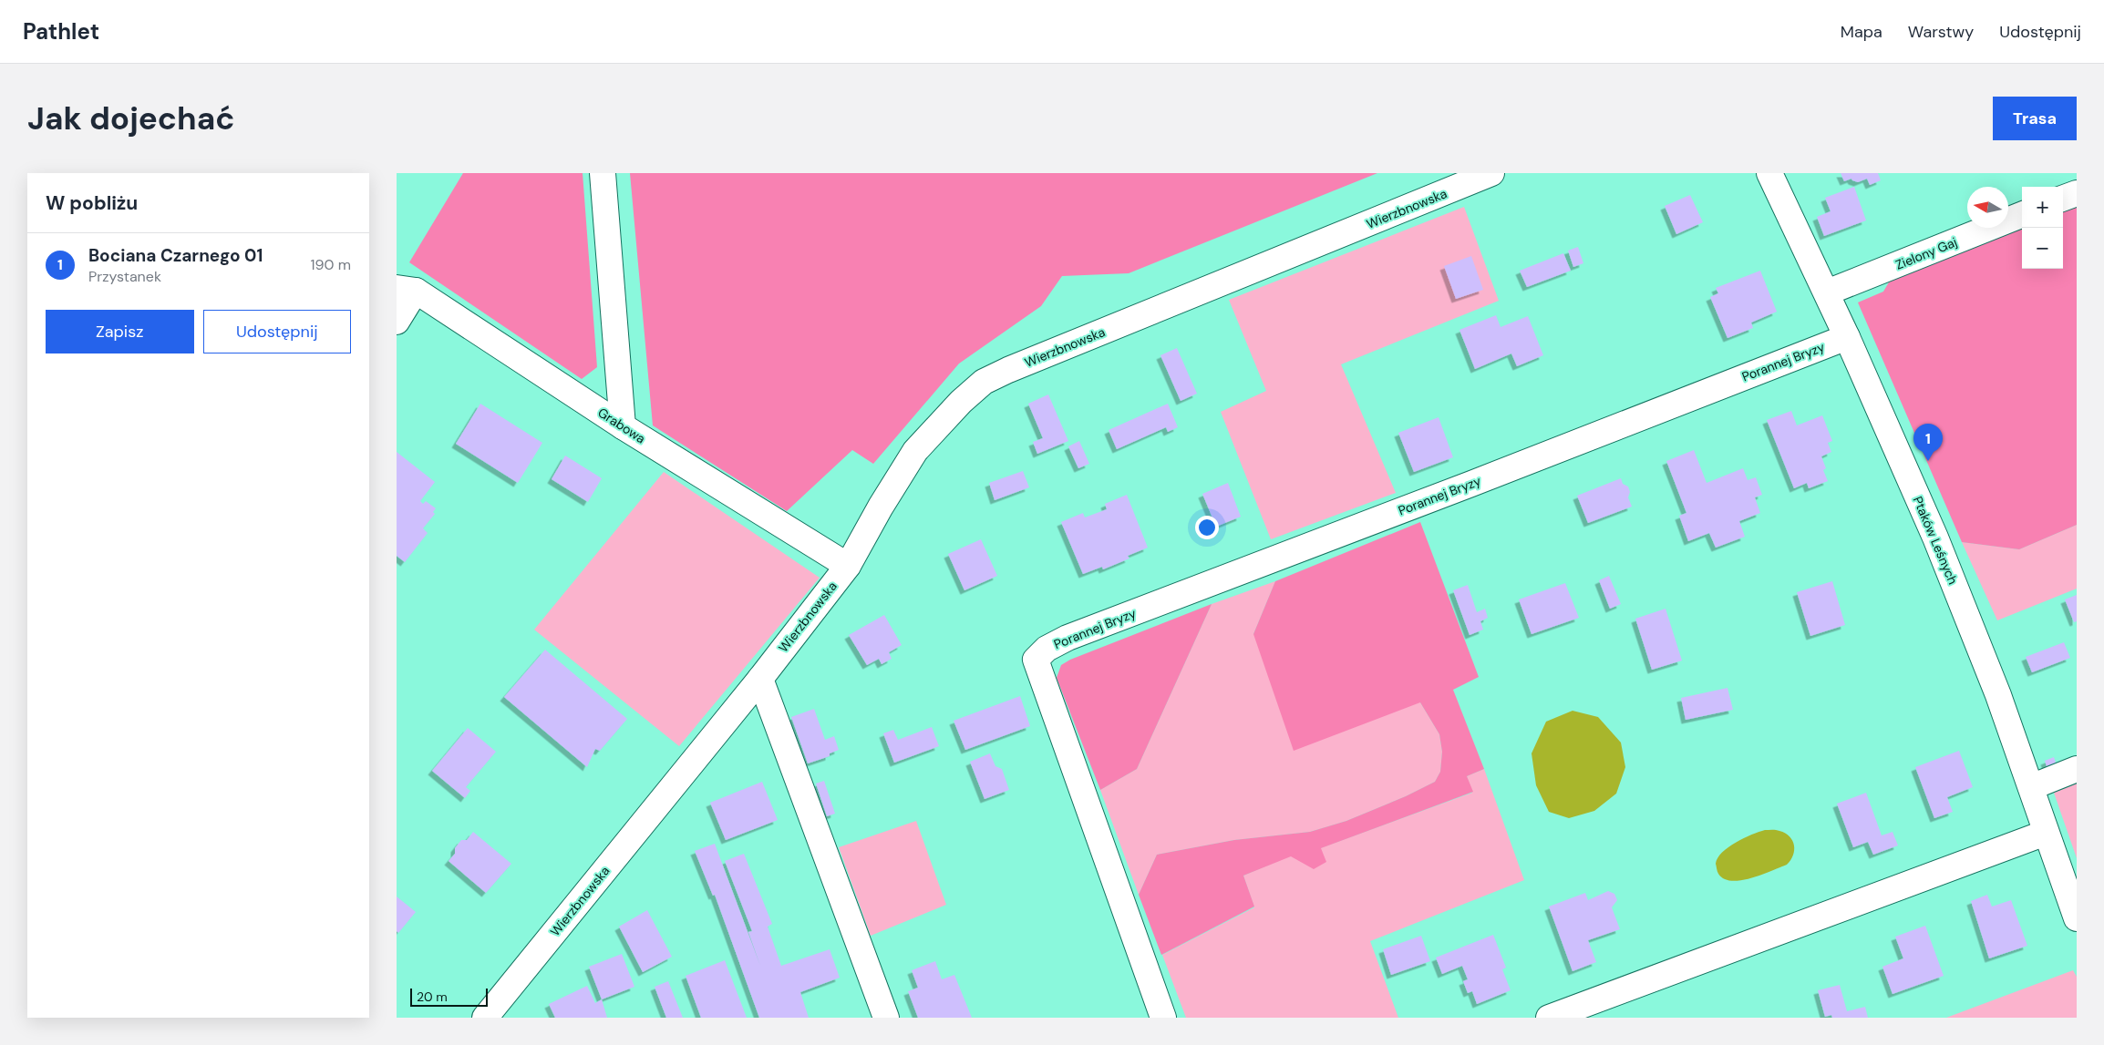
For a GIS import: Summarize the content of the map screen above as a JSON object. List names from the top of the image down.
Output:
{
  "streets": {
    "street": [
      "Wierzbnowska",
      "Zielony Gaj",
      "Porannej Bryzy",
      "Grabowa",
      "Ptaków Leśnych"
    ]
  },
  "crossings": [
    ["Wierzbnowska", "Grabowa"],
    ["Zielony Gaj", "Ptaków Leśnych"],
    ["Porannej Bryzy", "Ptaków Leśnych"]
  ],
  "scale_bar": "20 m",
  "north": "left",
  "page": {
    "header": "Pathlet",
    "nav": ["Mapa", "Warstwy", "Udostępnij"],
    "buttons": [
      "Trasa",
      ["Zapisz", "Udostępnij"]
    ],
    "title": "Jak dojechać",
    "heading": "W pobliżu",
    "map_buttons": ["+", "−"],
    "list": [
      {
        "mark": "1",
        "name": "Bociana Czarnego 01",
        "note": "Przystanek",
        "value": "190 m"
      }
    ],
    "pins": "1",
    "scale": "20 m"
  }
}
